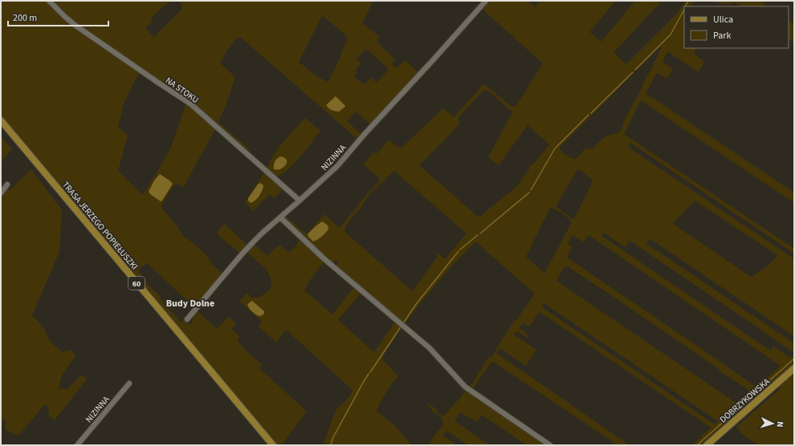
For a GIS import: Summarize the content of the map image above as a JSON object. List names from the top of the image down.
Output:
{
  "streets": {
    "main road": ["TRASA JERZEGO POPIEŁUSZKI", "60", "DOBRZYKOWSKA"],
    "street": ["NA STOKU", "NIZINNA"]
  },
  "crossings": [
    ["NA STOKU", "NIZINNA"]
  ],
  "districts": ["Budy Dolne"],
  "legend": ["Ulica", "Park"],
  "scale_bar": "200 m",
  "north": "right"
}
